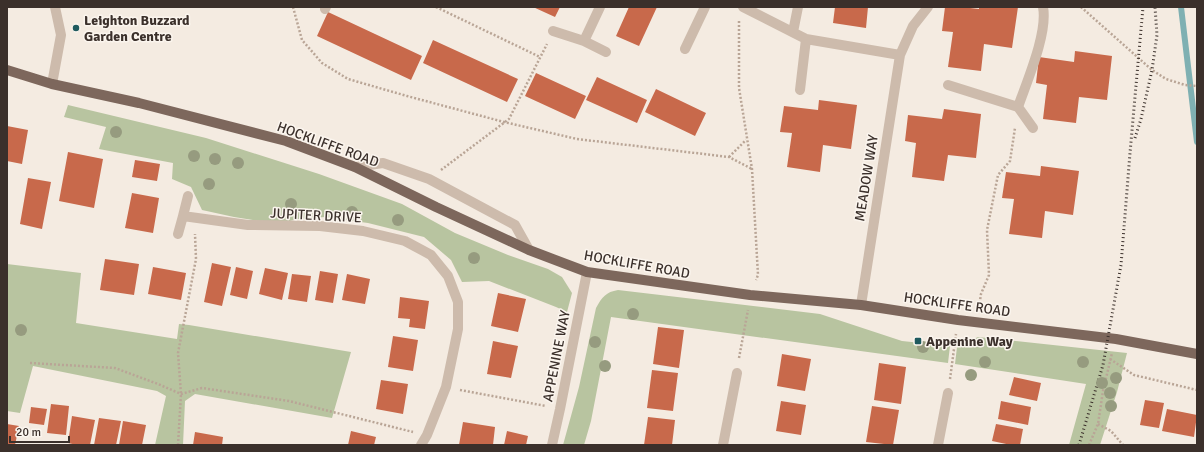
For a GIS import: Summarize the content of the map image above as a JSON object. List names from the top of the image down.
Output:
{
  "streets": {
    "main road": ["HOCKLIFFE ROAD"],
    "street": ["MEADOW WAY", "JUPITER DRIVE", "APPENINE WAY"]
  },
  "crossings": [
    ["HOCKLIFFE ROAD", "MEADOW WAY"],
    ["HOCKLIFFE ROAD", "APPENINE WAY"]
  ],
  "places": {
    "other": ["Leighton Buzzard Garden Centre"],
    "transit": ["Appenine Way"]
  },
  "scale_bar": "20 m"
}
